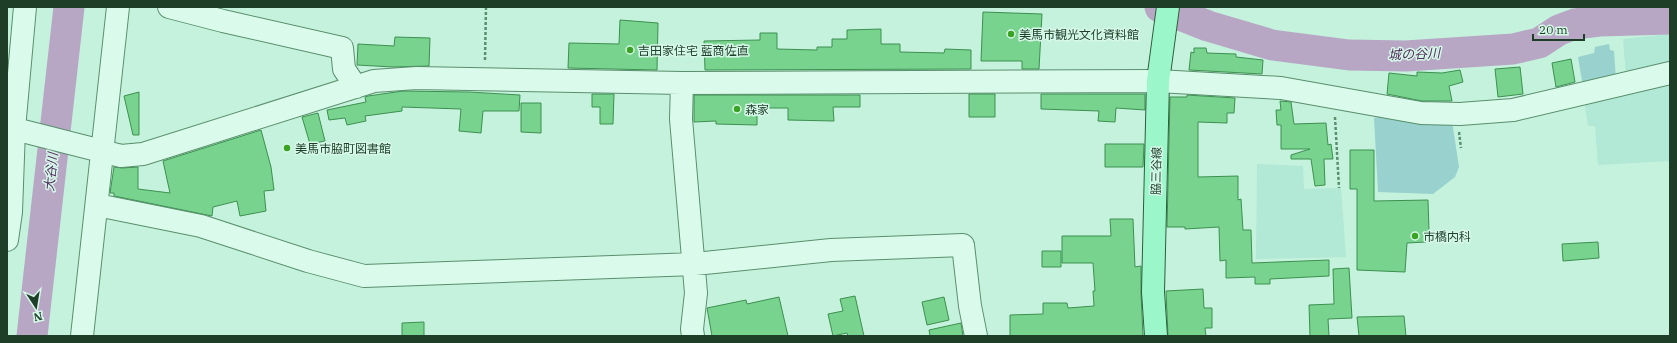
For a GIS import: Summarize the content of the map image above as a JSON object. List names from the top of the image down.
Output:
{
  "streets": {
    "main road": ["脇三谷線"]
  },
  "water": ["城の谷川", "大谷川"],
  "places": [
    "美馬市観光文化資料館",
    "吉田家住宅 藍商佐直",
    "森家",
    "美馬市脇町図書館",
    "市橋内科"
  ],
  "scale_bar": "20 m",
  "north": "bottom"
}
